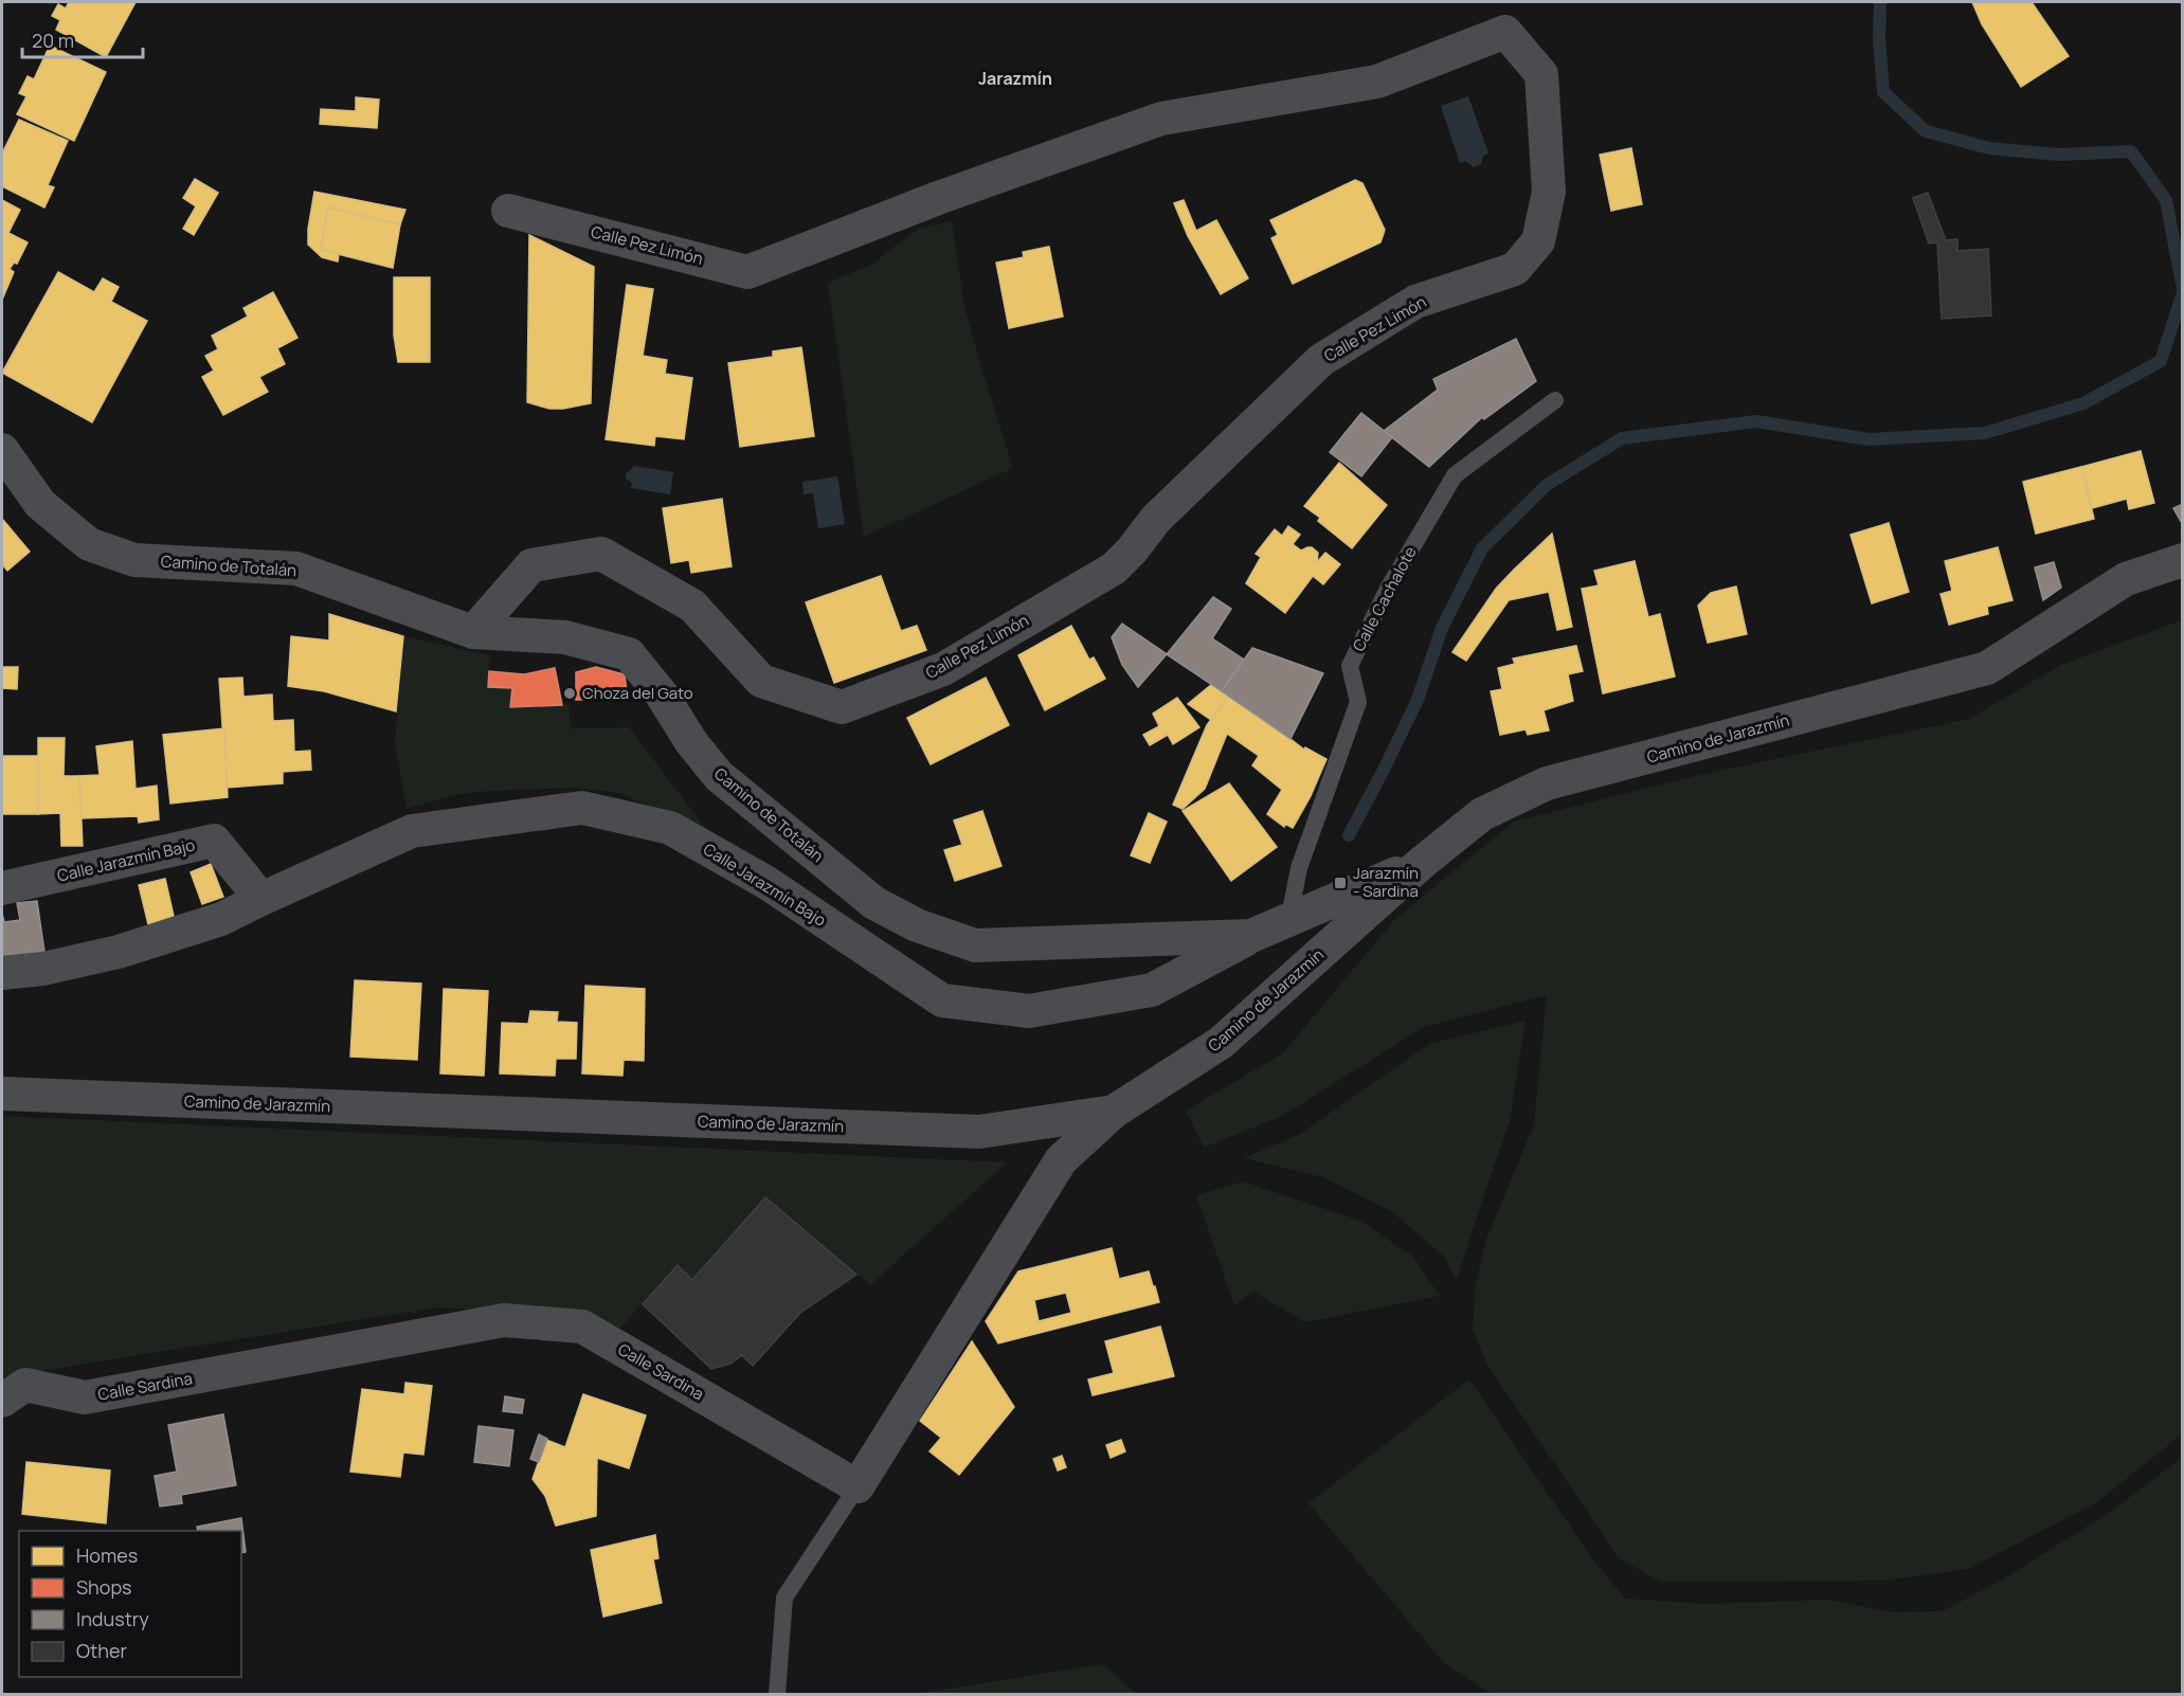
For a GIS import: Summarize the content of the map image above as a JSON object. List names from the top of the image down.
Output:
{
  "streets": {
    "street": [
      "Calle Pez Limón",
      "Camino de Totalán",
      "Camino de Jarazmín",
      "Calle Jarazmín Bajo",
      "Calle Sardina"
    ],
    "lane": ["Calle Cachalote"]
  },
  "crossings": [
    ["Calle Pez Limón", "Camino de Totalán"],
    ["Camino de Totalán", "Calle Cachalote"],
    ["Camino de Totalán", "Camino de Jarazmín"],
    ["Camino de Totalán", "Calle Jarazmín Bajo"]
  ],
  "districts": ["Jarazmín"],
  "places": {
    "other": ["Choza del Gato"],
    "transit": ["Jarazmín - Sardina"]
  },
  "legend": [
    "Homes",
    "Shops",
    "Industry",
    "Other"
  ],
  "scale_bar": "20 m"
}
